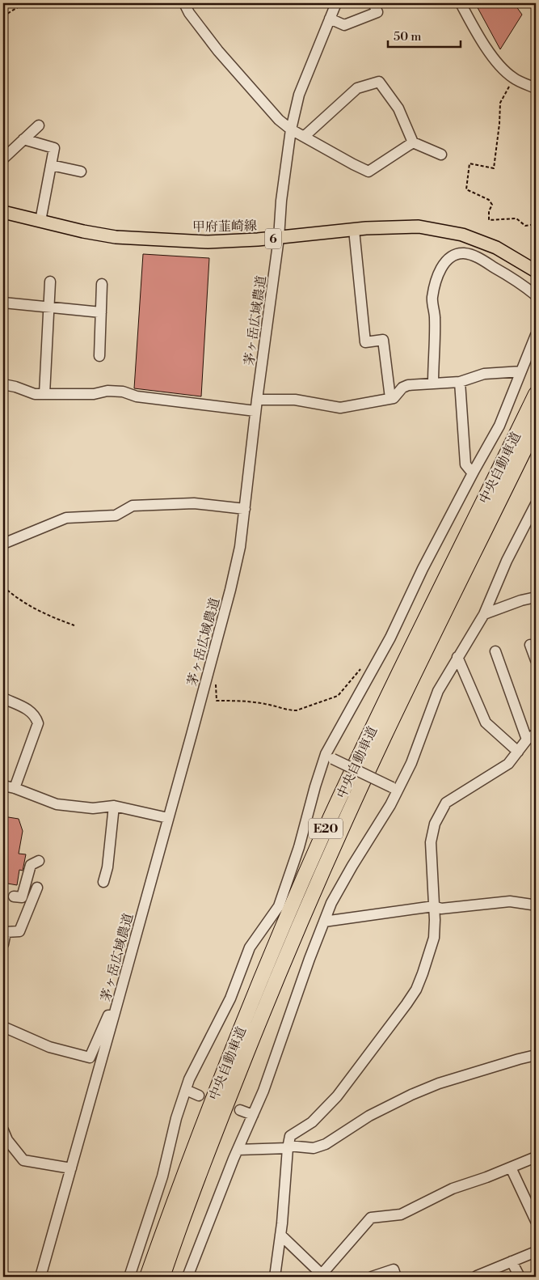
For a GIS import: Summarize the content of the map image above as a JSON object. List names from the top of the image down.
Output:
{
  "streets": {
    "highway": ["中央自動車道", "E20"],
    "main road": ["甲府韮崎線", "6"],
    "street": ["茅ヶ岳広域農道"]
  },
  "crossings": [
    ["甲府韮崎線", "茅ヶ岳広域農道"]
  ],
  "scale_bar": "50 m"
}
